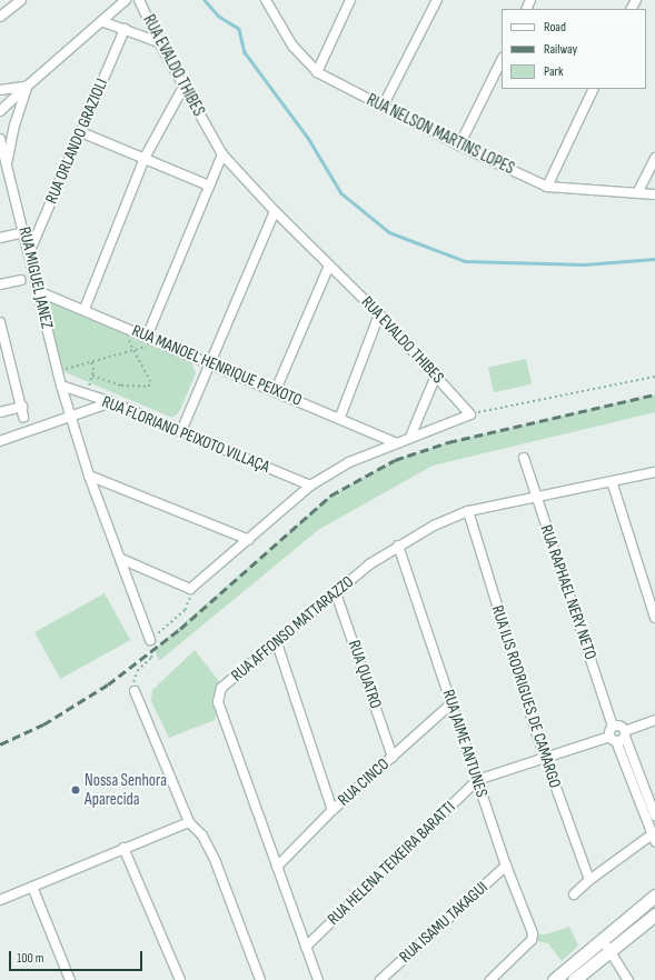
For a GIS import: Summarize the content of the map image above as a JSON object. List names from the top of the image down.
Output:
{
  "streets": {
    "street": [
      "RUA EVALDO THIBES",
      "RUA NELSON MARTINS LOPES",
      "RUA ORLANDO GRAZIOLI",
      "RUA MIGUEL JANEZ",
      "RUA MANOEL HENRIQUE PEIXOTO",
      "RUA FLORIANO PEIXOTO VILLAÇA",
      "RUA RAPHAEL NERY NETO",
      "RUA AFFONSO MATTARAZZO",
      "RUA QUATRO",
      "RUA ILIS RODRIGUES DE CAMARGO",
      "RUA JAIME ANTUNES",
      "RUA CINCO",
      "RUA HELENA TEIXEIRA BARATTI",
      "RUA ISAMU TAKAGUI"
    ]
  },
  "crossings": [
    ["RUA ORLANDO GRAZIOLI", "RUA MIGUEL JANEZ"],
    ["RUA MIGUEL JANEZ", "RUA MANOEL HENRIQUE PEIXOTO"],
    ["RUA MIGUEL JANEZ", "RUA FLORIANO PEIXOTO VILLAÇA"],
    ["RUA RAPHAEL NERY NETO", "RUA AFFONSO MATTARAZZO"],
    ["RUA AFFONSO MATTARAZZO", "RUA QUATRO"],
    ["RUA AFFONSO MATTARAZZO", "RUA ILIS RODRIGUES DE CAMARGO"],
    ["RUA AFFONSO MATTARAZZO", "RUA JAIME ANTUNES"],
    ["RUA AFFONSO MATTARAZZO", "RUA CINCO"],
    ["RUA AFFONSO MATTARAZZO", "RUA HELENA TEIXEIRA BARATTI"],
    ["RUA QUATRO", "RUA CINCO"],
    ["RUA JAIME ANTUNES", "RUA CINCO"],
    ["RUA JAIME ANTUNES", "RUA HELENA TEIXEIRA BARATTI"],
    ["RUA JAIME ANTUNES", "RUA ISAMU TAKAGUI"]
  ],
  "places": ["Nossa Senhora Aparecida"],
  "legend": ["Road", "Railway", "Park"],
  "scale_bar": "100 m"
}
